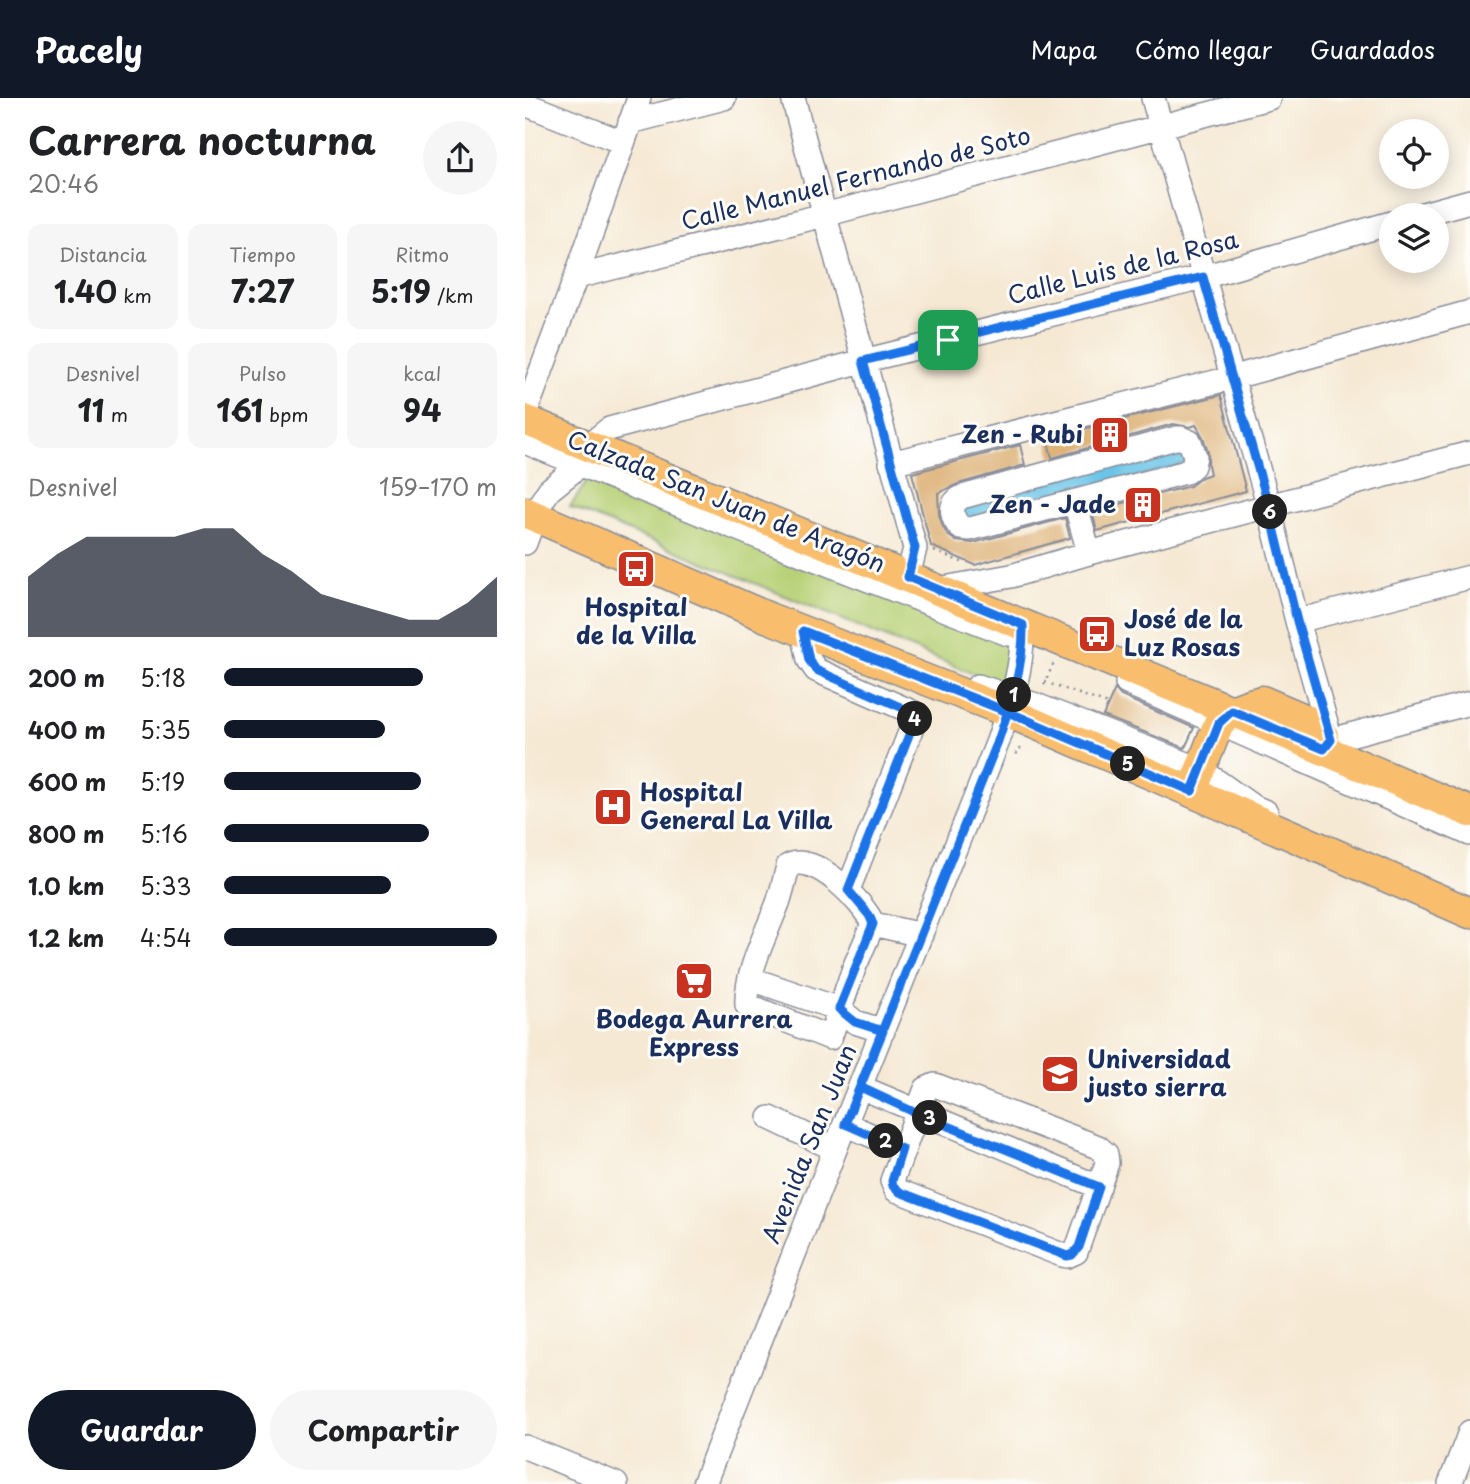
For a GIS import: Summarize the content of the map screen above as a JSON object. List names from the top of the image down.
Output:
{
  "streets": {
    "main road": ["Calzada San Juan de Aragón"],
    "street": ["Calle Manuel Fernando de Soto", "Calle Luis de la Rosa", "Avenida San Juan"]
  },
  "crossings": [
    ["Calle Luis de la Rosa", "Calzada San Juan de Aragón"],
    ["Calzada San Juan de Aragón", "Avenida San Juan"]
  ],
  "places": {
    "building": ["Zen - Rubi", "Zen - Jade"],
    "bus stop": ["Hospital de la Villa", "José de la Luz Rosas"],
    "hospital": ["Hospital General La Villa"],
    "supermarket": ["Bodega Aurrera Express"],
    "school or university": ["Universidad justo sierra"]
  },
  "page": {
    "header": "Pacely",
    "nav": ["Mapa", "Cómo llegar", "Guardados"],
    "heading": ["Carrera nocturna", "20:46"],
    "stats": [
      ["Distancia", "1.40 km"],
      ["Tiempo", "7:27"],
      ["Ritmo", "5:19 /km"],
      ["Desnivel", "11 m"],
      ["Pulso", "161 bpm"],
      ["kcal", "94"]
    ],
    "chart": ["Desnivel", "159–170 m"],
    "pins": [
      "6",
      "1",
      "4",
      "5",
      "3",
      "2"
    ],
    "list": [
      {
        "name": "200 m",
        "note": "5:18"
      },
      {
        "name": "400 m",
        "note": "5:35"
      },
      {
        "name": "600 m",
        "note": "5:19"
      },
      {
        "name": "800 m",
        "note": "5:16"
      },
      {
        "name": "1.0 km",
        "note": "5:33"
      },
      {
        "name": "1.2 km",
        "note": "4:54"
      }
    ],
    "buttons": ["Guardar", "Compartir"]
  }
}
